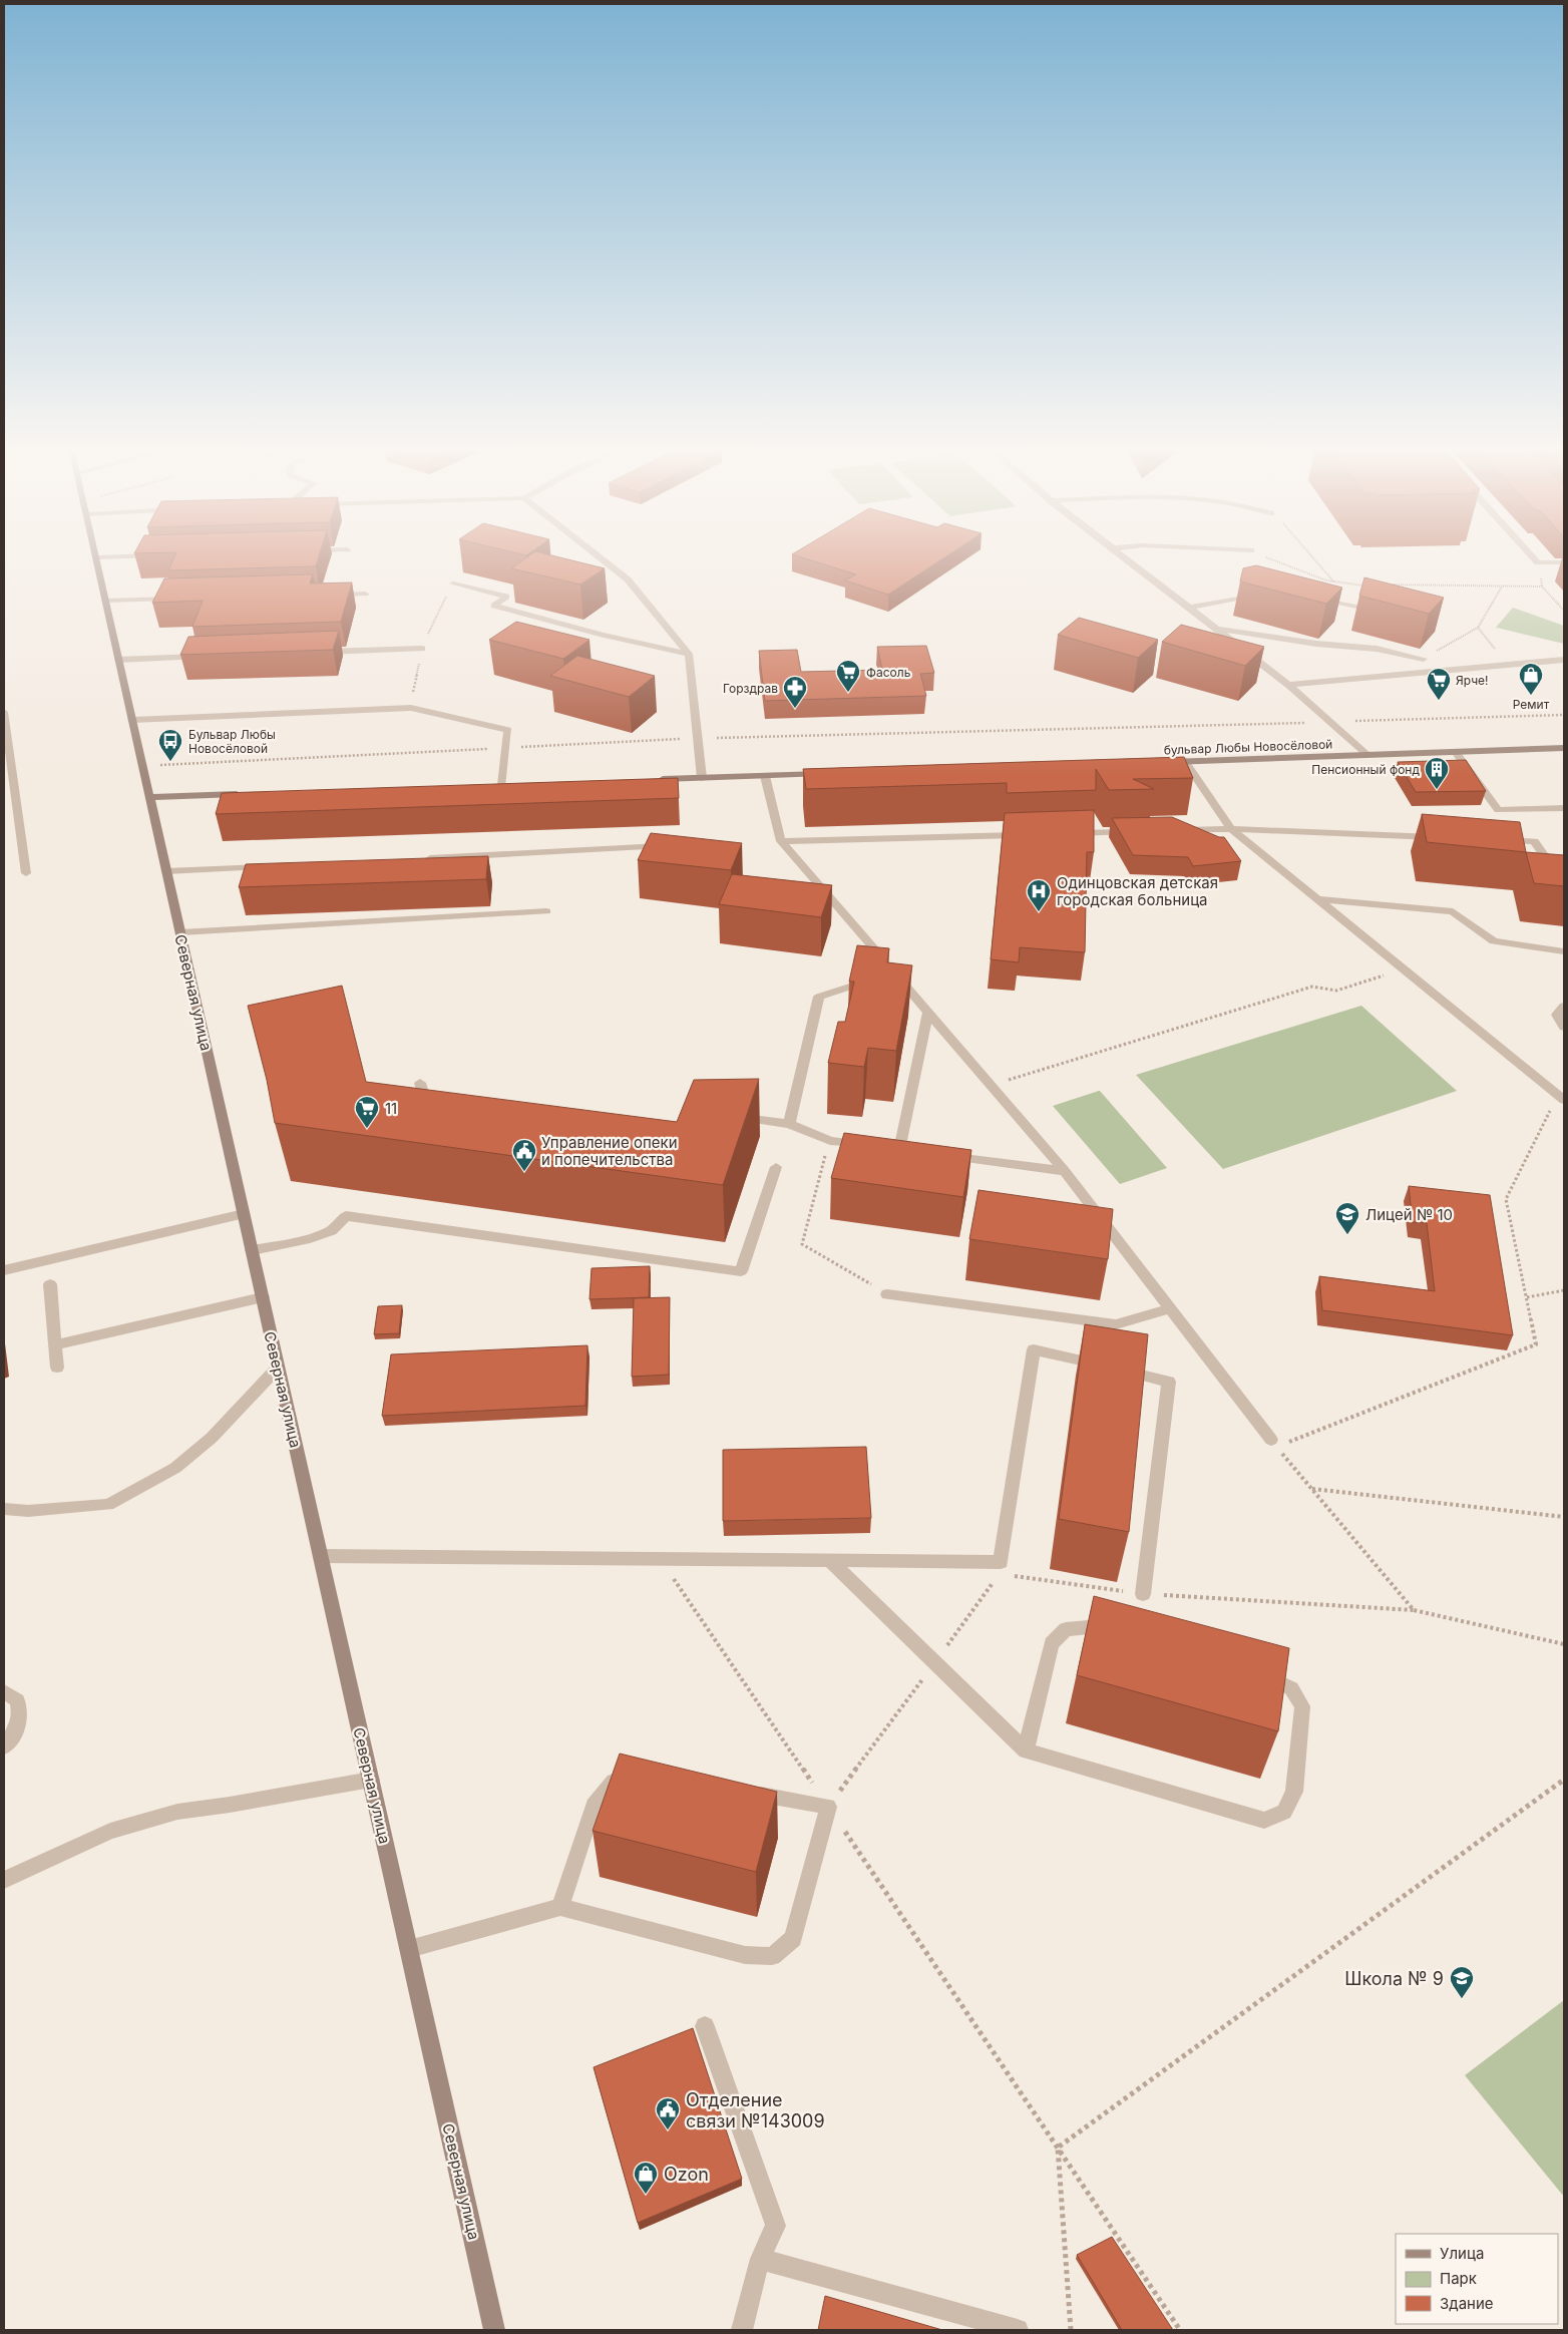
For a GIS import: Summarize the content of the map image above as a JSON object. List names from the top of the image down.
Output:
{
  "streets": {
    "street": ["бульвар Любы Новосёловой", "Северная улица"]
  },
  "places": {
    "supermarket": ["Фасоль", "Ярче!", "11"],
    "shop": ["Ремит", "Ozon"],
    "pharmacy": ["Горздрав"],
    "bus stop": ["Бульвар Любы Новосёловой"],
    "building": ["Пенсионный фонд"],
    "hospital": ["Одинцовская детская городская больница"],
    "public building": ["Управление опеки и попечительства", "Отделение связи №143009"],
    "school or university": ["Лицей № 10", "Школа № 9"]
  },
  "legend": ["Улица", "Парк", "Здание"]
}
